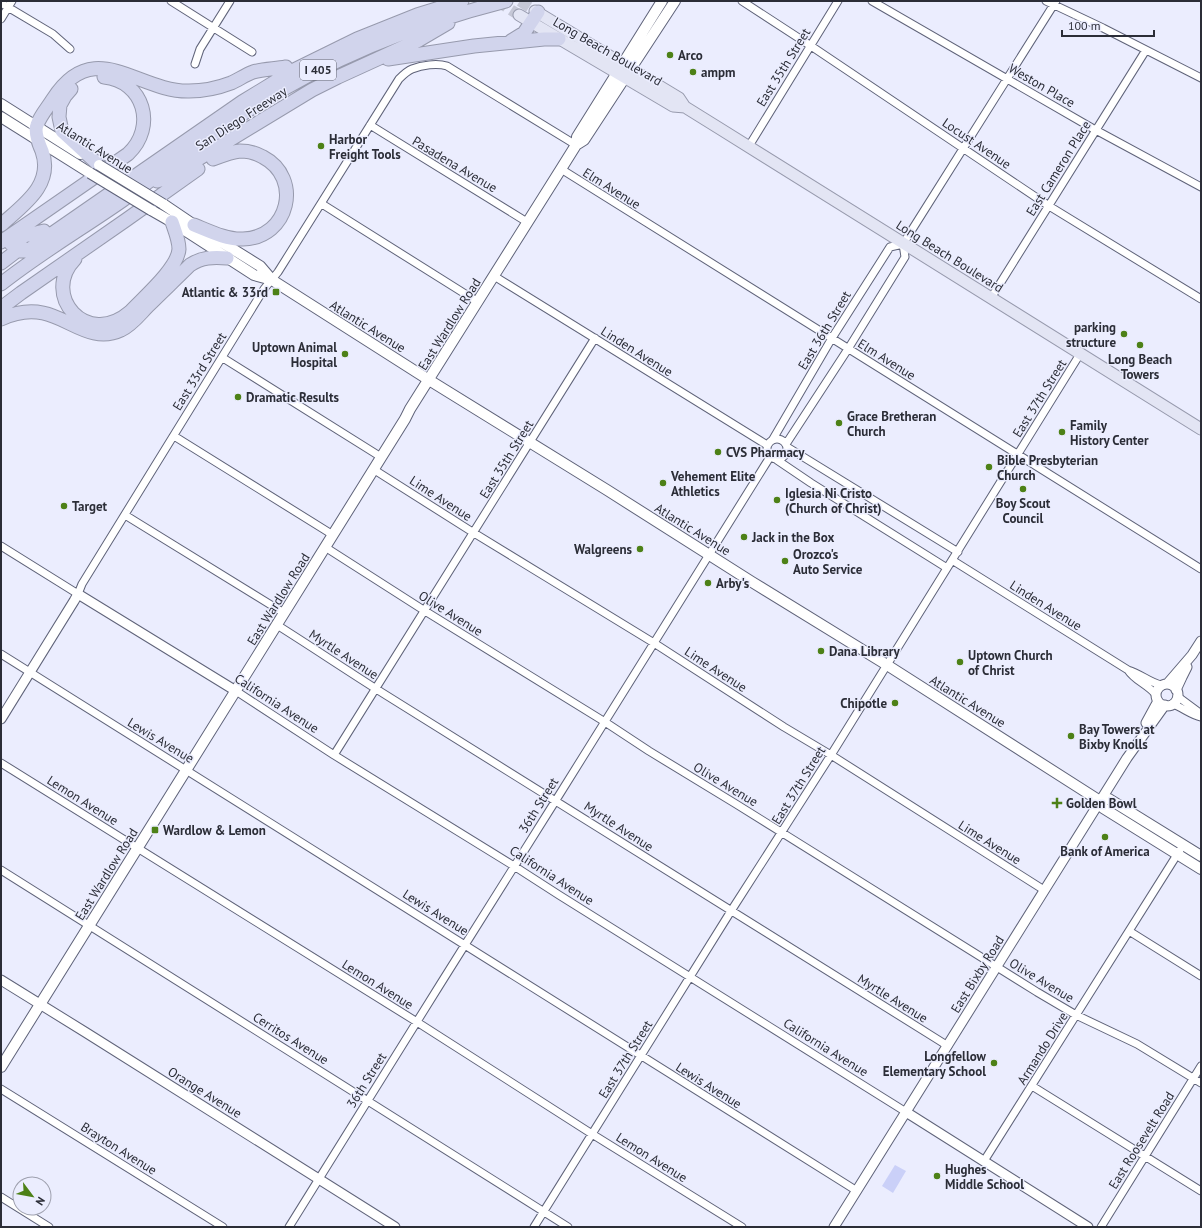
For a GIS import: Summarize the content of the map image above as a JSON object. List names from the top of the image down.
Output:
{
  "streets": {
    "highway": ["I 405", "San Diego Freeway"],
    "main road": ["Long Beach Boulevard", "Atlantic Avenue", "East Wardlow Road"],
    "street": [
      "East 35th Street",
      "Weston Place",
      "Locust Avenue",
      "Pasadena Avenue",
      "East Cameron Place",
      "Elm Avenue",
      "East 36th Street",
      "Linden Avenue",
      "East 33rd Street",
      "East 37th Street",
      "Lime Avenue",
      "Olive Avenue",
      "Myrtle Avenue",
      "California Avenue",
      "Lewis Avenue",
      "Lemon Avenue",
      "36th Street",
      "East Bixby Road",
      "Cerritos Avenue",
      "Armando Drive",
      "Orange Avenue",
      "East Roosevelt Road",
      "Brayton Avenue"
    ]
  },
  "crossings": [
    ["Long Beach Boulevard", "East 35th Street"],
    ["Long Beach Boulevard", "East Cameron Place"],
    ["Long Beach Boulevard", "East Wardlow Road"],
    ["Long Beach Boulevard", "East 36th Street"],
    ["Long Beach Boulevard", "East 37th Street"],
    ["East 35th Street", "Locust Avenue"],
    ["East 35th Street", "Atlantic Avenue"],
    ["East 35th Street", "Linden Avenue"],
    ["East 35th Street", "Lime Avenue"],
    ["East 35th Street", "Olive Avenue"],
    ["East 35th Street", "Myrtle Avenue"],
    ["East 35th Street", "California Avenue"],
    ["Weston Place", "East Cameron Place"],
    ["Locust Avenue", "East Cameron Place"],
    ["Atlantic Avenue", "East Wardlow Road"],
    ["Atlantic Avenue", "East 33rd Street"],
    ["Atlantic Avenue", "East 37th Street"],
    ["Atlantic Avenue", "36th Street"],
    ["Atlantic Avenue", "East Bixby Road"],
    ["Atlantic Avenue", "Armando Drive"],
    ["Pasadena Avenue", "East Wardlow Road"],
    ["Pasadena Avenue", "East 33rd Street"],
    ["Elm Avenue", "East Wardlow Road"],
    ["Elm Avenue", "East 36th Street"],
    ["Elm Avenue", "East 37th Street"],
    ["East Wardlow Road", "Linden Avenue"],
    ["East Wardlow Road", "East 33rd Street"],
    ["East Wardlow Road", "Lime Avenue"],
    ["East Wardlow Road", "Olive Avenue"],
    ["East Wardlow Road", "Myrtle Avenue"],
    ["East Wardlow Road", "California Avenue"],
    ["East Wardlow Road", "Lewis Avenue"],
    ["East Wardlow Road", "Lemon Avenue"],
    ["East Wardlow Road", "Cerritos Avenue"],
    ["East Wardlow Road", "Orange Avenue"],
    ["East 36th Street", "Linden Avenue"],
    ["East 36th Street", "36th Street"],
    ["Linden Avenue", "East 37th Street"],
    ["Linden Avenue", "36th Street"],
    ["East 33rd Street", "California Avenue"],
    ["East 33rd Street", "Lewis Avenue"],
    ["East 37th Street", "Lime Avenue"],
    ["East 37th Street", "Olive Avenue"],
    ["East 37th Street", "Myrtle Avenue"],
    ["East 37th Street", "California Avenue"],
    ["East 37th Street", "Lewis Avenue"],
    ["East 37th Street", "Lemon Avenue"],
    ["East 37th Street", "Cerritos Avenue"],
    ["Lime Avenue", "36th Street"],
    ["Lime Avenue", "East Bixby Road"],
    ["Olive Avenue", "36th Street"],
    ["Olive Avenue", "East Bixby Road"],
    ["Olive Avenue", "Armando Drive"],
    ["Olive Avenue", "East Roosevelt Road"],
    ["Myrtle Avenue", "36th Street"],
    ["Myrtle Avenue", "East Bixby Road"],
    ["California Avenue", "36th Street"],
    ["California Avenue", "East Bixby Road"],
    ["California Avenue", "Armando Drive"],
    ["Lewis Avenue", "36th Street"],
    ["Lewis Avenue", "East Bixby Road"],
    ["Lemon Avenue", "36th Street"],
    ["36th Street", "Cerritos Avenue"],
    ["36th Street", "Orange Avenue"]
  ],
  "places": {
    "other": [
      "Arco",
      "ampm",
      "Harbor Freight Tools",
      "parking structure",
      "Long Beach Towers",
      "Uptown Animal Hospital",
      "Dramatic Results",
      "Grace Bretheran Church",
      "Family History Center",
      "CVS Pharmacy",
      "Bible Presbyterian Church",
      "Vehement Elite Athletics",
      "Boy Scout Council",
      "Iglesia Ni Cristo (Church of Christ)",
      "Target",
      "Jack in the Box",
      "Walgreens",
      "Orozco's Auto Service",
      "Arby's",
      "Dana Library",
      "Uptown Church of Christ",
      "Chipotle",
      "Bay Towers at Bixby Knolls",
      "Bank of America",
      "Longfellow Elementary School",
      "Hughes Middle School"
    ],
    "transit": ["Atlantic & 33rd", "Wardlow & Lemon"],
    "health": ["Golden Bowl"]
  },
  "scale_bar": "100 m",
  "north": "bottom right"
}
